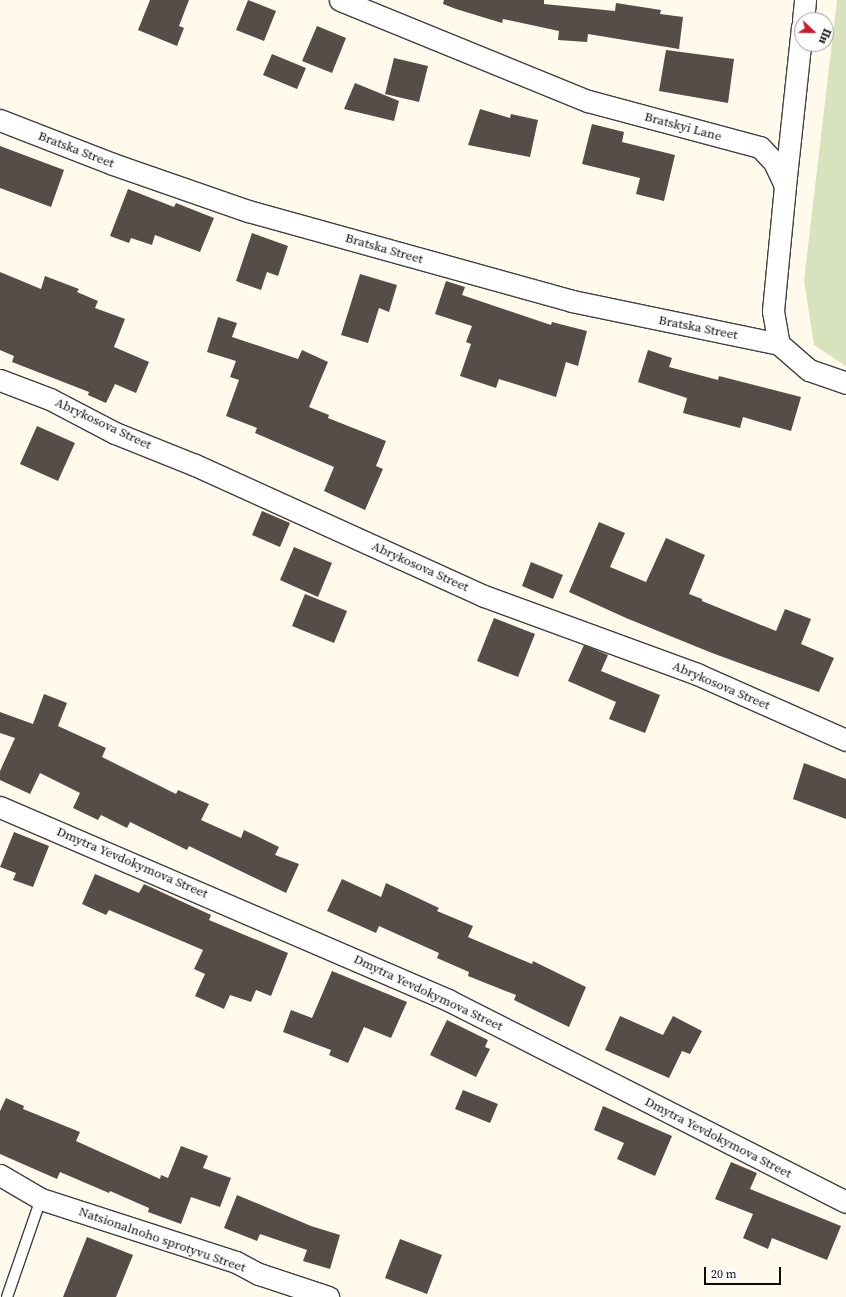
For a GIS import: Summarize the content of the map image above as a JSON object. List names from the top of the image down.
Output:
{
  "streets": {
    "street": [
      "Bratskyi Lane",
      "Bratska Street",
      "Abrykosova Street",
      "Dmytra Yevdokymova Street",
      "Natsionalnoho sprotyvu Street"
    ]
  },
  "scale_bar": "20 m",
  "north": "right"
}
